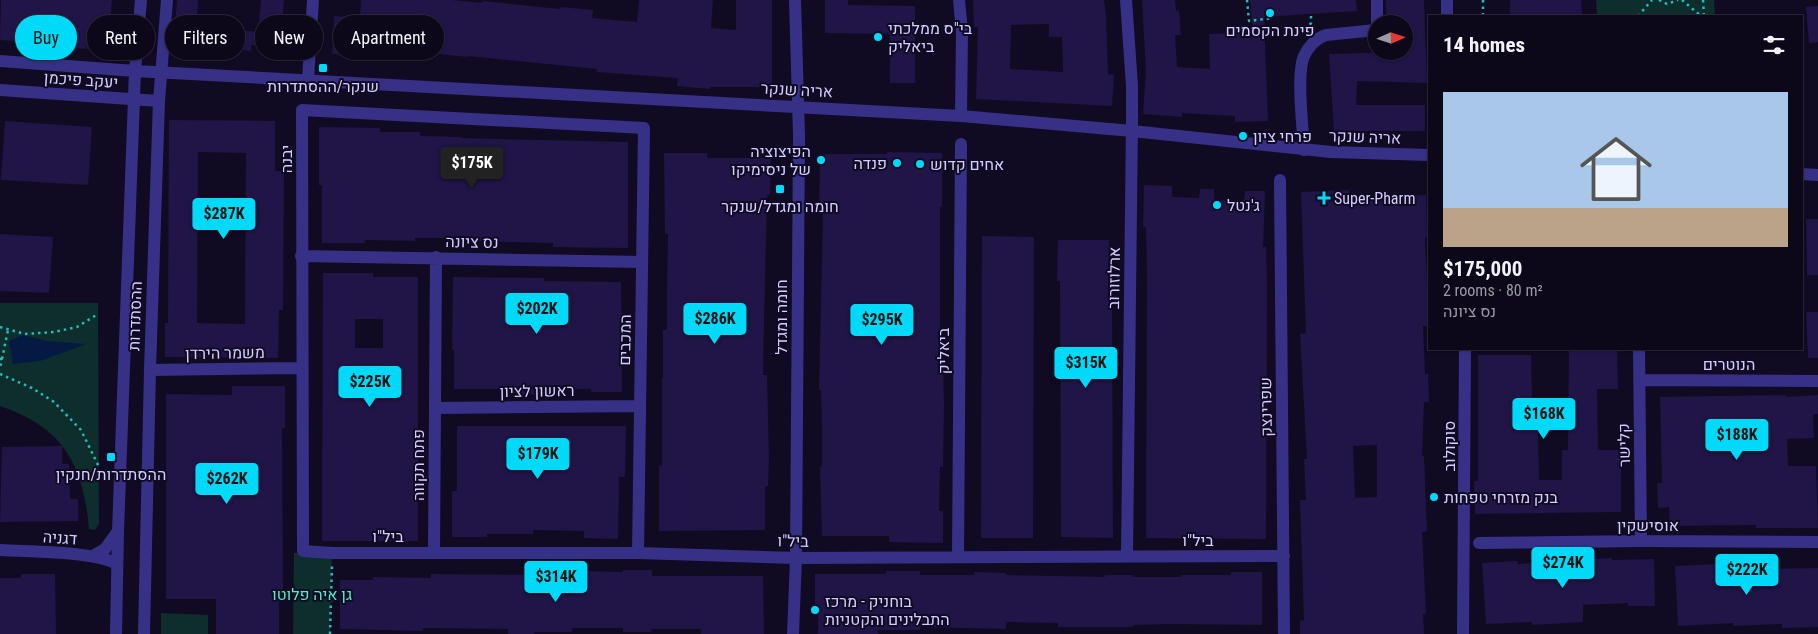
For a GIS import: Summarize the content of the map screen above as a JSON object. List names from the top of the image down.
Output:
{
  "streets": {
    "street": [
      "יעקב פיכמן",
      "אריה שנקר",
      "יבנה",
      "נס ציונה",
      "ארלוזורוב",
      "ההסתדרות",
      "חומה ומגדל",
      "המכבים",
      "ביאליק",
      "משמר הירדן",
      "הנוטרים",
      "ראשון לציון",
      "שפרינצק",
      "קלישר",
      "סוקולוב",
      "פתח תקווה",
      "אוסישקין",
      "ביל\"ו",
      "דגניה"
    ]
  },
  "crossings": [
    ["יעקב פיכמן", "אריה שנקר"],
    ["יעקב פיכמן", "ההסתדרות"],
    ["אריה שנקר", "ארלוזורוב"],
    ["אריה שנקר", "ההסתדרות"],
    ["אריה שנקר", "חומה ומגדל"],
    ["יבנה", "נס ציונה"],
    ["יבנה", "המכבים"],
    ["יבנה", "משמר הירדן"],
    ["יבנה", "ביל\"ו"],
    ["נס ציונה", "המכבים"],
    ["נס ציונה", "פתח תקווה"],
    ["ארלוזורוב", "ביל\"ו"],
    ["ההסתדרות", "משמר הירדן"],
    ["ההסתדרות", "דגניה"],
    ["חומה ומגדל", "ביל\"ו"],
    ["המכבים", "ראשון לציון"],
    ["המכבים", "ביל\"ו"],
    ["ביאליק", "ביל\"ו"],
    ["הנוטרים", "קלישר"],
    ["ראשון לציון", "פתח תקווה"],
    ["שפרינצק", "ביל\"ו"],
    ["קלישר", "אוסישקין"],
    ["פתח תקווה", "ביל\"ו"]
  ],
  "parks": ["גן איה פלוטו"],
  "places": {
    "other": [
      "פינת הקסמים",
      "בי\"ס ממלכתי ביאליק",
      "פרחי ציון",
      "הפיצוציה של ניסימיקו",
      "פנדה",
      "אחים קדוש",
      "ג'נטל",
      "בנק מזרחי טפחות",
      "בוחניק - מרכז התבלינים והקטניות"
    ],
    "transit": ["שנקר/ההסתדרות", "חומה ומגדל/שנקר", "ההסתדרות/חנקין"],
    "health": ["Super-Pharm"]
  },
  "north": "right",
  "page": {
    "chip": [
      "Buy",
      "Rent",
      "Filters",
      "New",
      "Apartment"
    ],
    "heading": "14 homes",
    "list": [
      {
        "name": "$175,000",
        "note": "2 rooms · 80 m² · נס ציונה"
      }
    ],
    "price": [
      "$175K",
      "$287K",
      "$202K",
      "$286K",
      "$295K",
      "$315K",
      "$225K",
      "$168K",
      "$188K",
      "$179K",
      "$262K",
      "$274K",
      "$222K",
      "$314K"
    ]
  }
}
